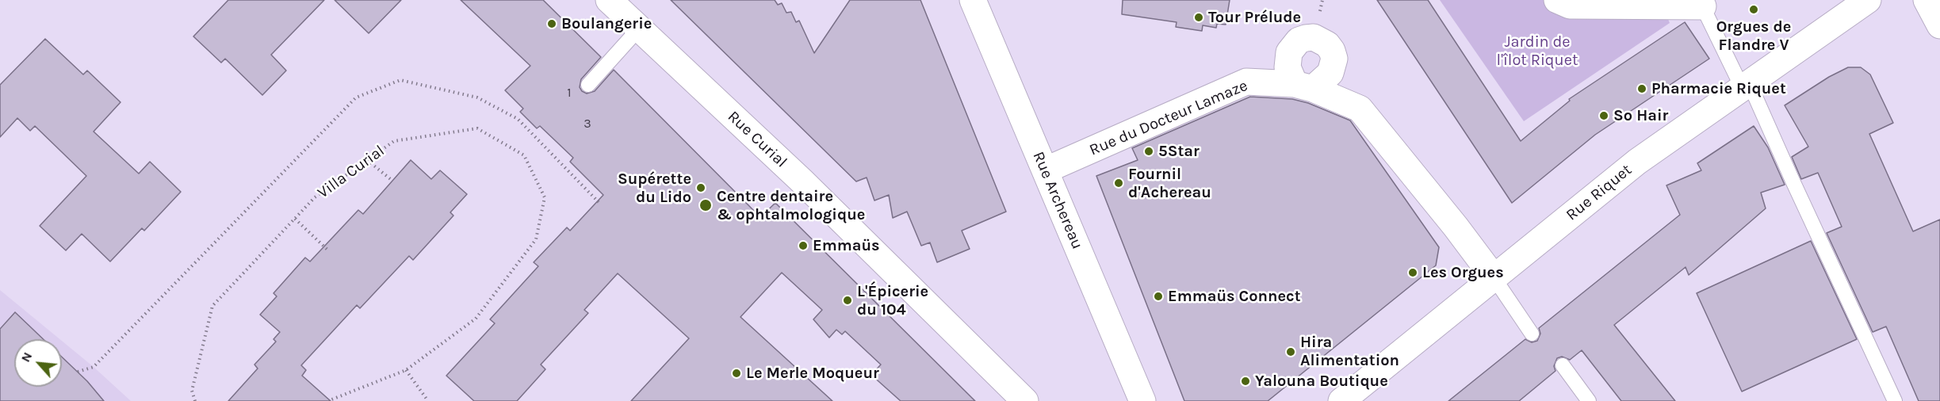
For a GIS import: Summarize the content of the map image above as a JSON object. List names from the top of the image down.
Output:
{
  "streets": {
    "street": [
      "Rue du Docteur Lamaze",
      "Rue Curial",
      "Rue Riquet",
      "Rue Archereau"
    ],
    "path": ["Villa Curial"]
  },
  "crossings": [
    ["Rue du Docteur Lamaze", "Rue Riquet"],
    ["Rue du Docteur Lamaze", "Rue Archereau"]
  ],
  "parks": ["Jardin de l'îlot Riquet"],
  "places": [
    "Orgues de Flandre V",
    "Tour Prélude",
    "Boulangerie",
    "Pharmacie Riquet",
    "So Hair",
    "5Star",
    "Fournil d'Achereau",
    "Supérette du Lido",
    "Centre dentaire & ophtalmologique",
    "Emmaüs",
    "Les Orgues",
    "Emmaüs Connect",
    "L'Épicerie du 104",
    "Hira Alimentation",
    "Le Merle Moqueur",
    "Yalouna Boutique"
  ],
  "house_numbers": ["1", "3"],
  "north": "top left"
}
